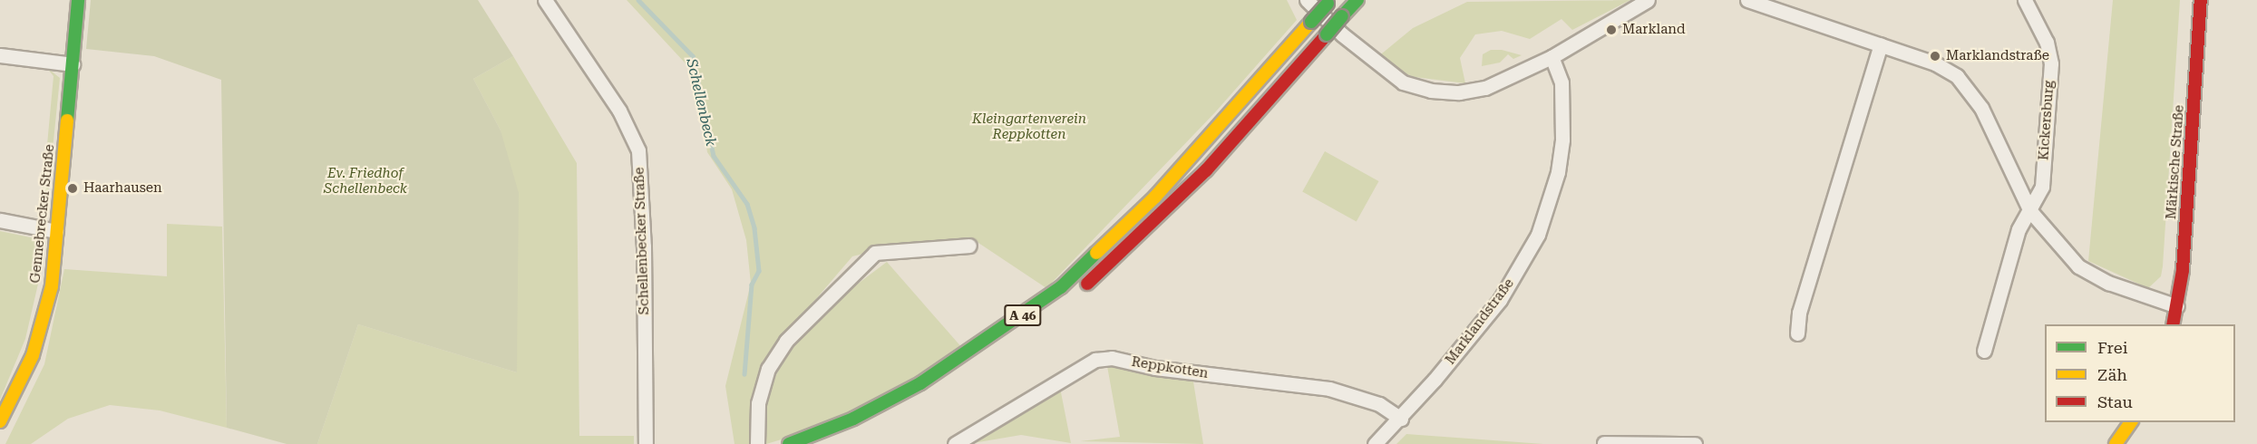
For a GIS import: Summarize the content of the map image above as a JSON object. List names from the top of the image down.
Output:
{
  "streets": {
    "main road": ["Märkische Straße", "Gennebrecker Straße", "A 46"],
    "street": [
      "Kickersburg",
      "Schellenbecker Straße",
      "Marklandstraße",
      "Reppkotten"
    ]
  },
  "crossings": [
    ["Marklandstraße", "Reppkotten"]
  ],
  "water": ["Schellenbeck"],
  "parks": ["Kleingartenverein Reppkotten", "Ev. Friedhof Schellenbeck"],
  "places": ["Markland", "Marklandstraße", "Haarhausen"],
  "legend": ["Frei", "Zäh", "Stau"]
}
